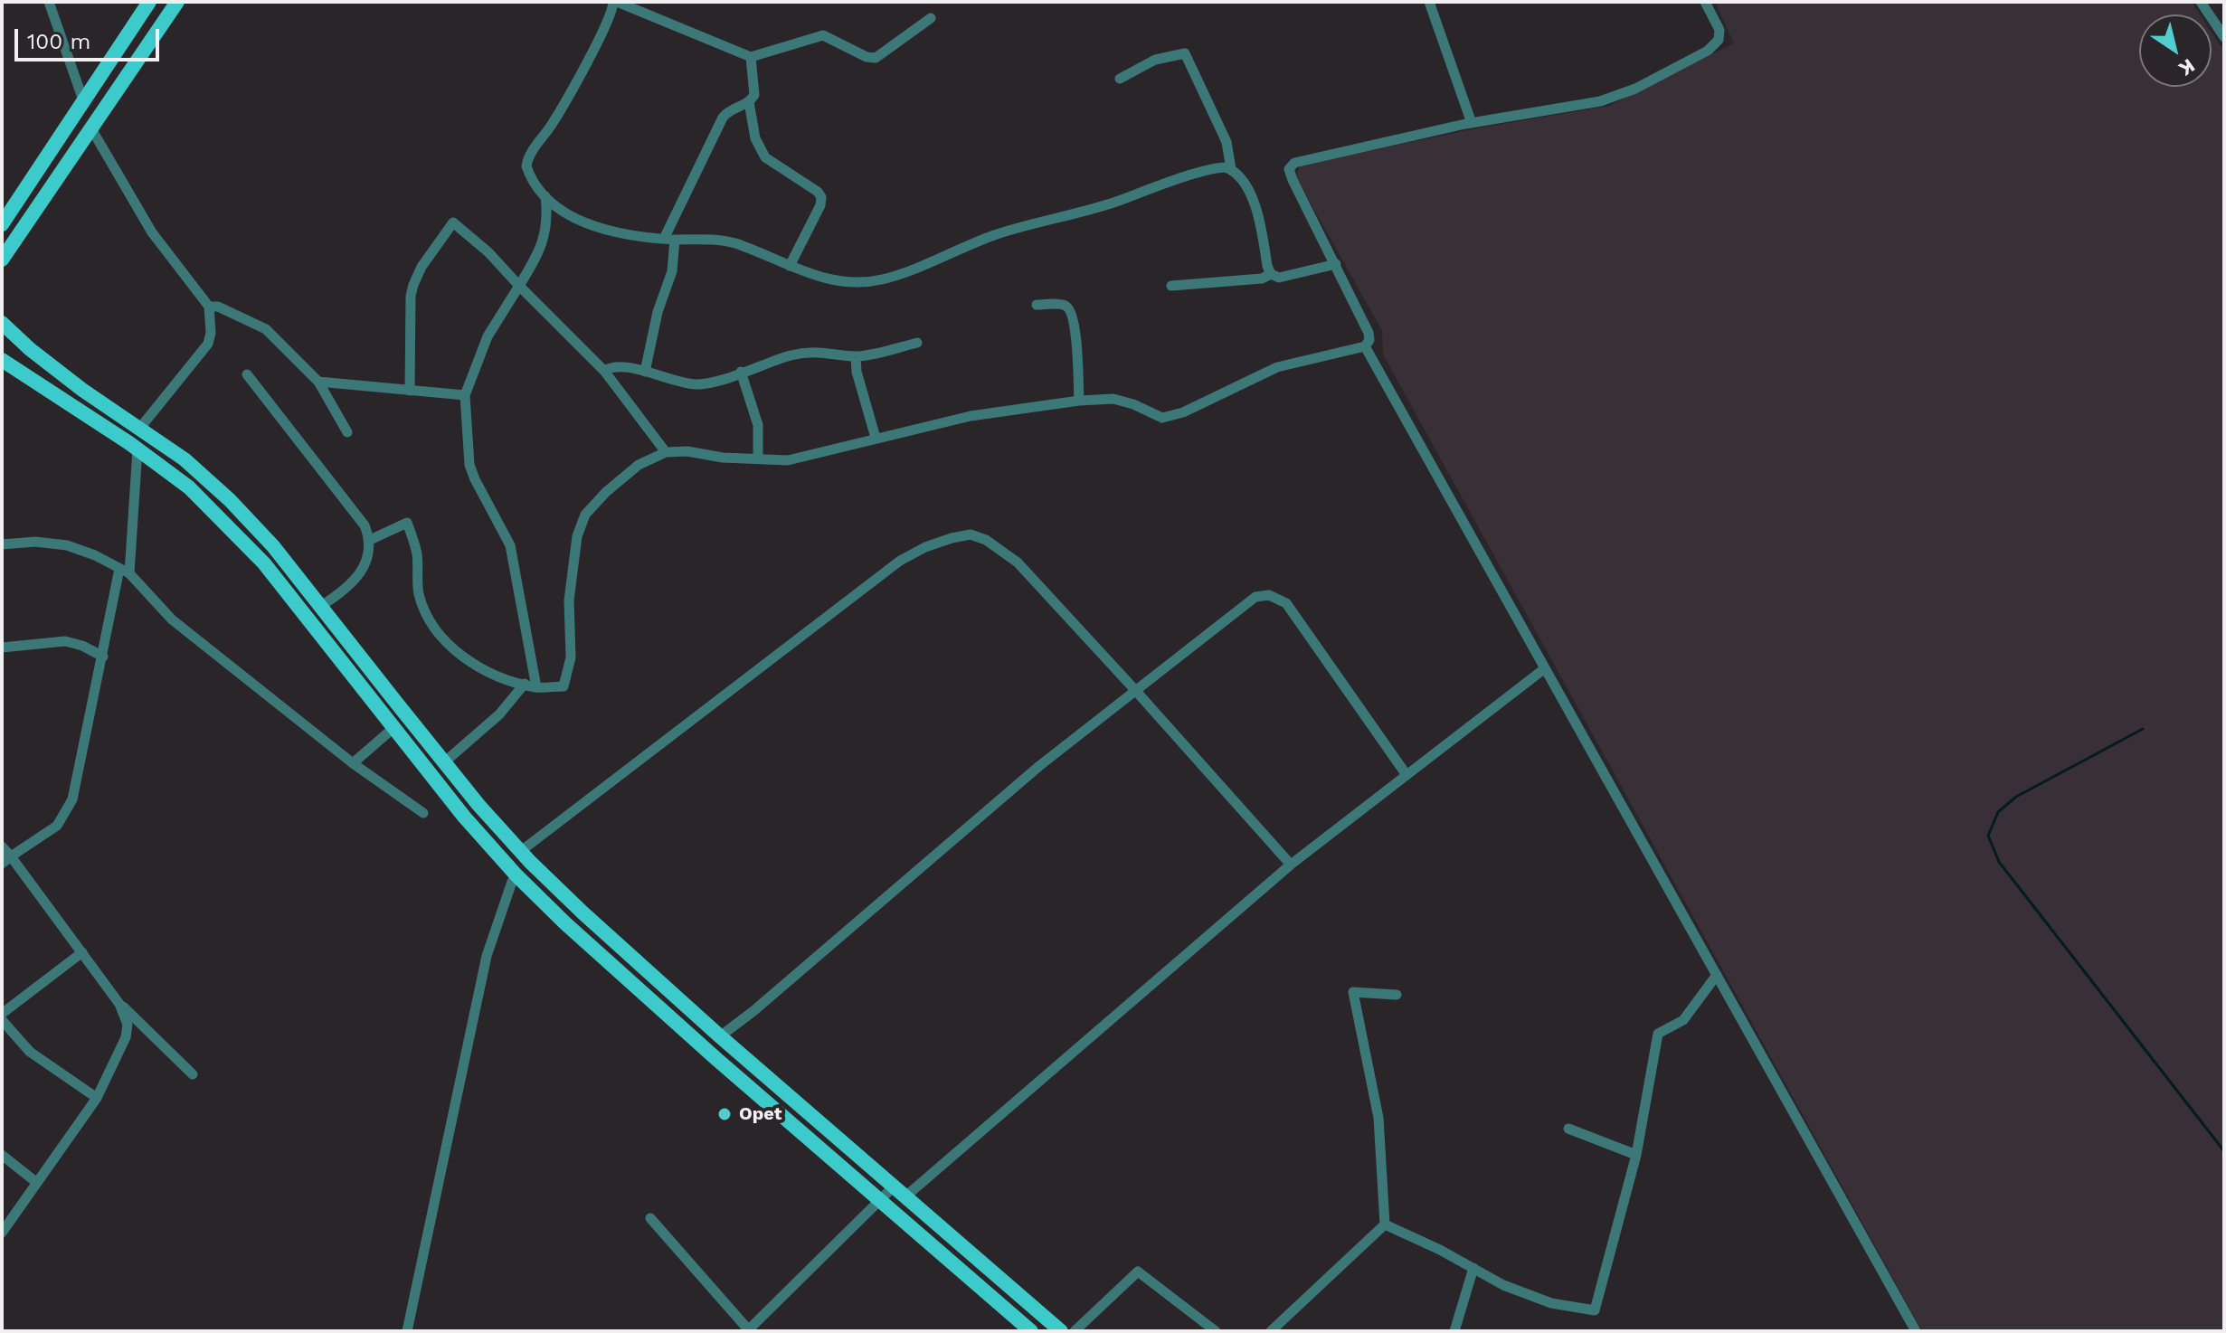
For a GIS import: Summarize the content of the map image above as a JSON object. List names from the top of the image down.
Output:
{
  "places": ["Opet"],
  "scale_bar": "100 m",
  "north": "bottom right"
}
